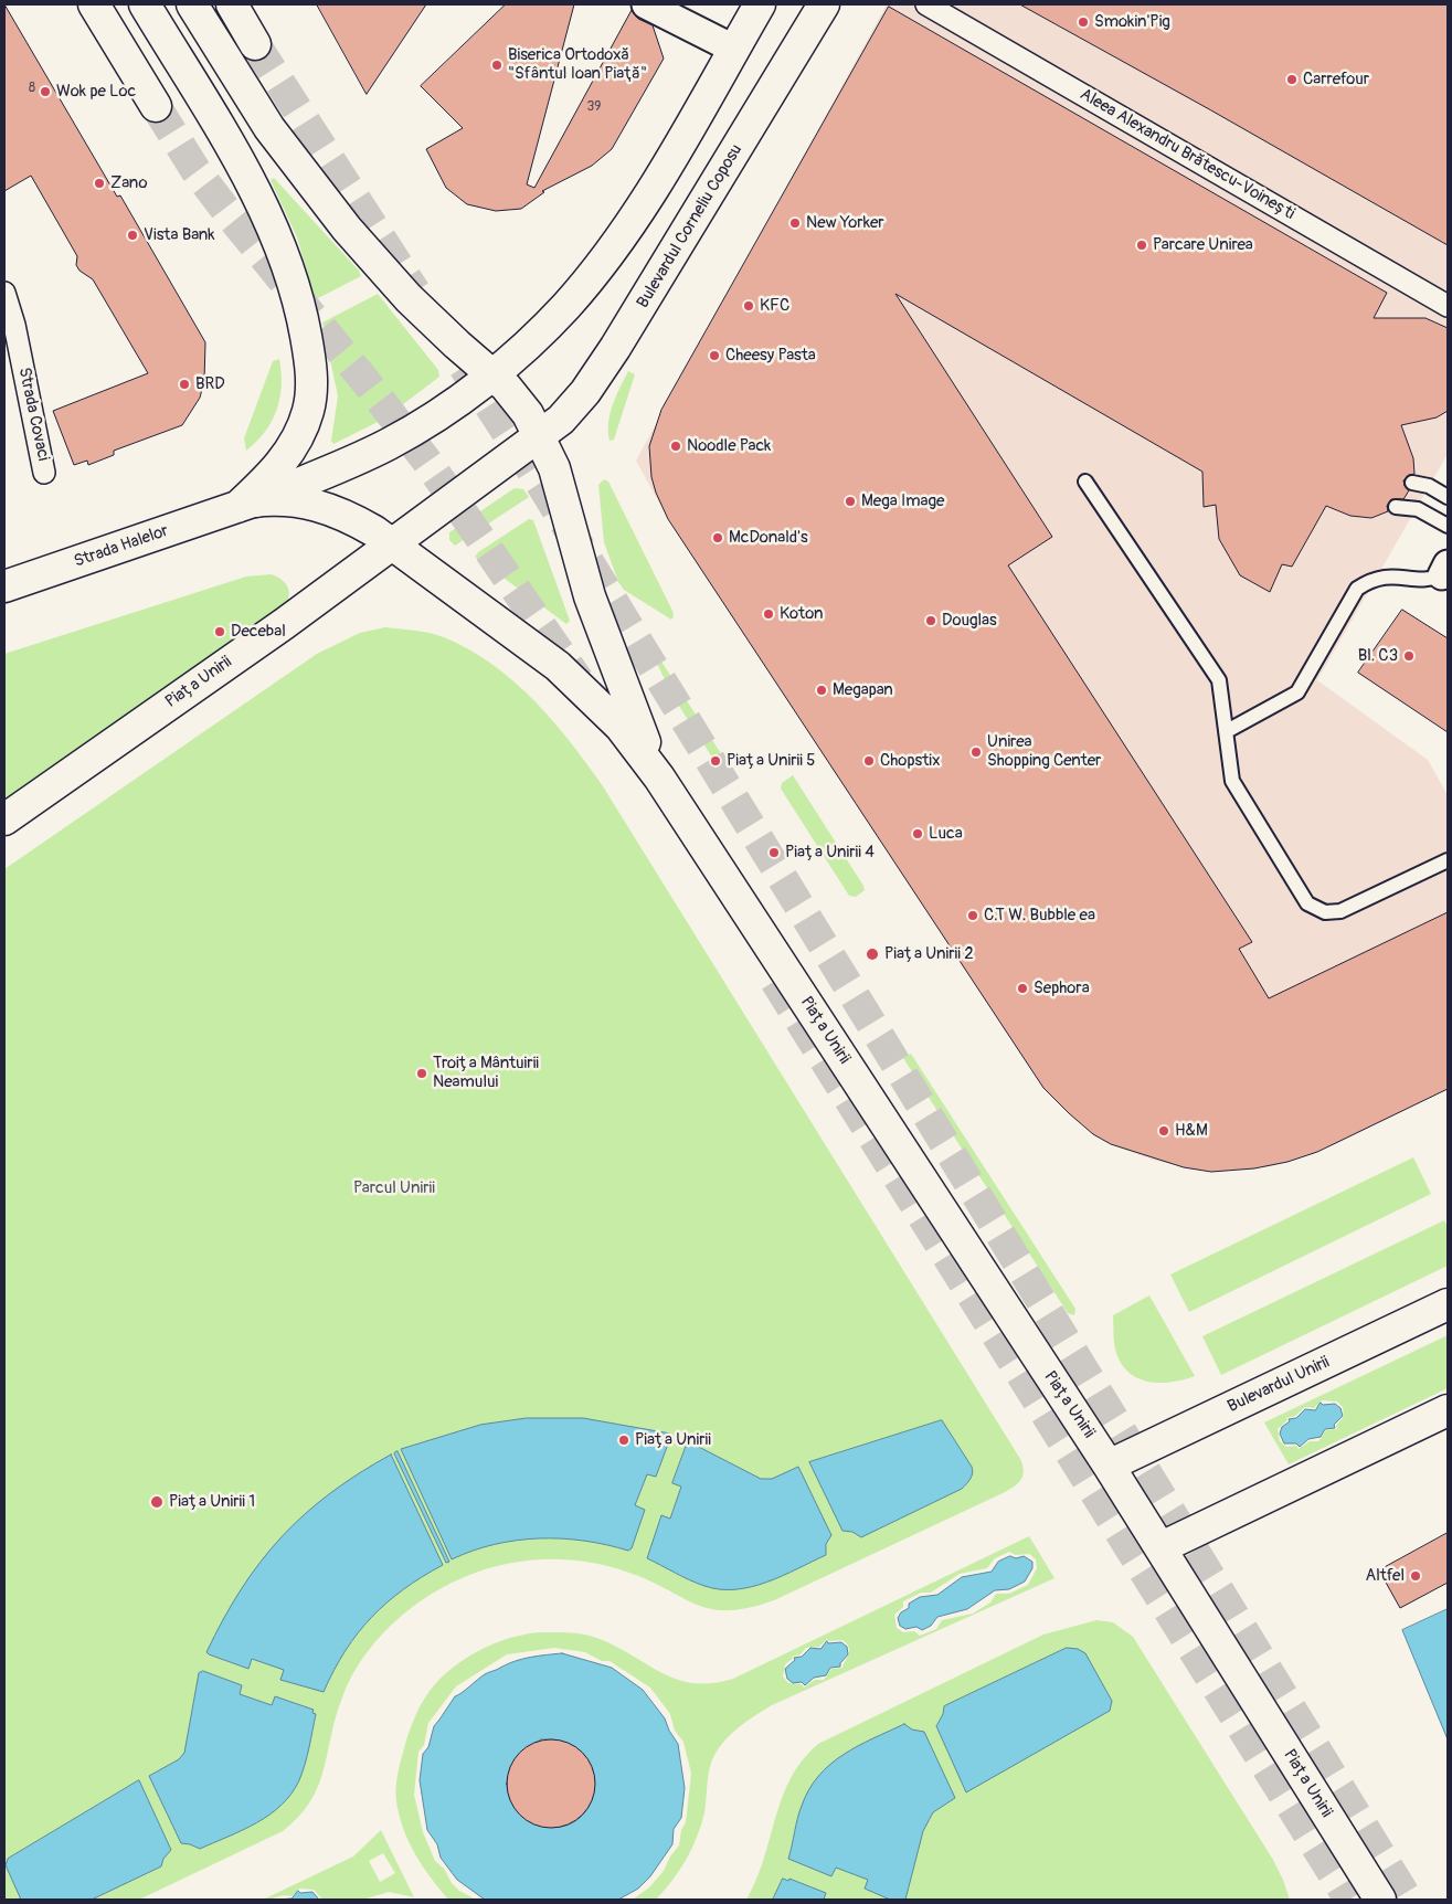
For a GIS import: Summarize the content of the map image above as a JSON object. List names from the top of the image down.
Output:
{
  "streets": {
    "main road": [
      "Bulevardul Corneliu Coposu",
      "Strada Halelor",
      "Piața Unirii",
      "Bulevardul Unirii"
    ],
    "street": ["Aleea Alexandru Brătescu-Voinești", "Strada Covaci"]
  },
  "crossings": [
    ["Bulevardul Corneliu Coposu", "Piața Unirii"],
    ["Strada Halelor", "Piața Unirii"],
    ["Piața Unirii", "Bulevardul Unirii"]
  ],
  "parks": ["Parcul Unirii"],
  "places": [
    "Smokin'Pig",
    "Biserica Ortodoxă \"Sfântul Ioan Piaţă\"",
    "Carrefour",
    "Wok pe Loc",
    "Zano",
    "New Yorker",
    "Vista Bank",
    "Parcare Unirea",
    "KFC",
    "Cheesy Pasta",
    "BRD",
    "Noodle Pack",
    "Mega Image",
    "McDonald's",
    "Koton",
    "Douglas",
    "Decebal",
    "Bl. C3",
    "Megapan",
    "Unirea Shopping Center",
    "Piața Unirii 5",
    "Chopstix",
    "Luca",
    "Piața Unirii 4",
    "C.T W. Bubble ea",
    "Piața Unirii 2",
    "Sephora",
    "Troița Mântuirii Neamului",
    "H&M",
    "Piața Unirii",
    "Piața Unirii 1",
    "Altfel"
  ],
  "house_numbers": ["8", "39"]
}
